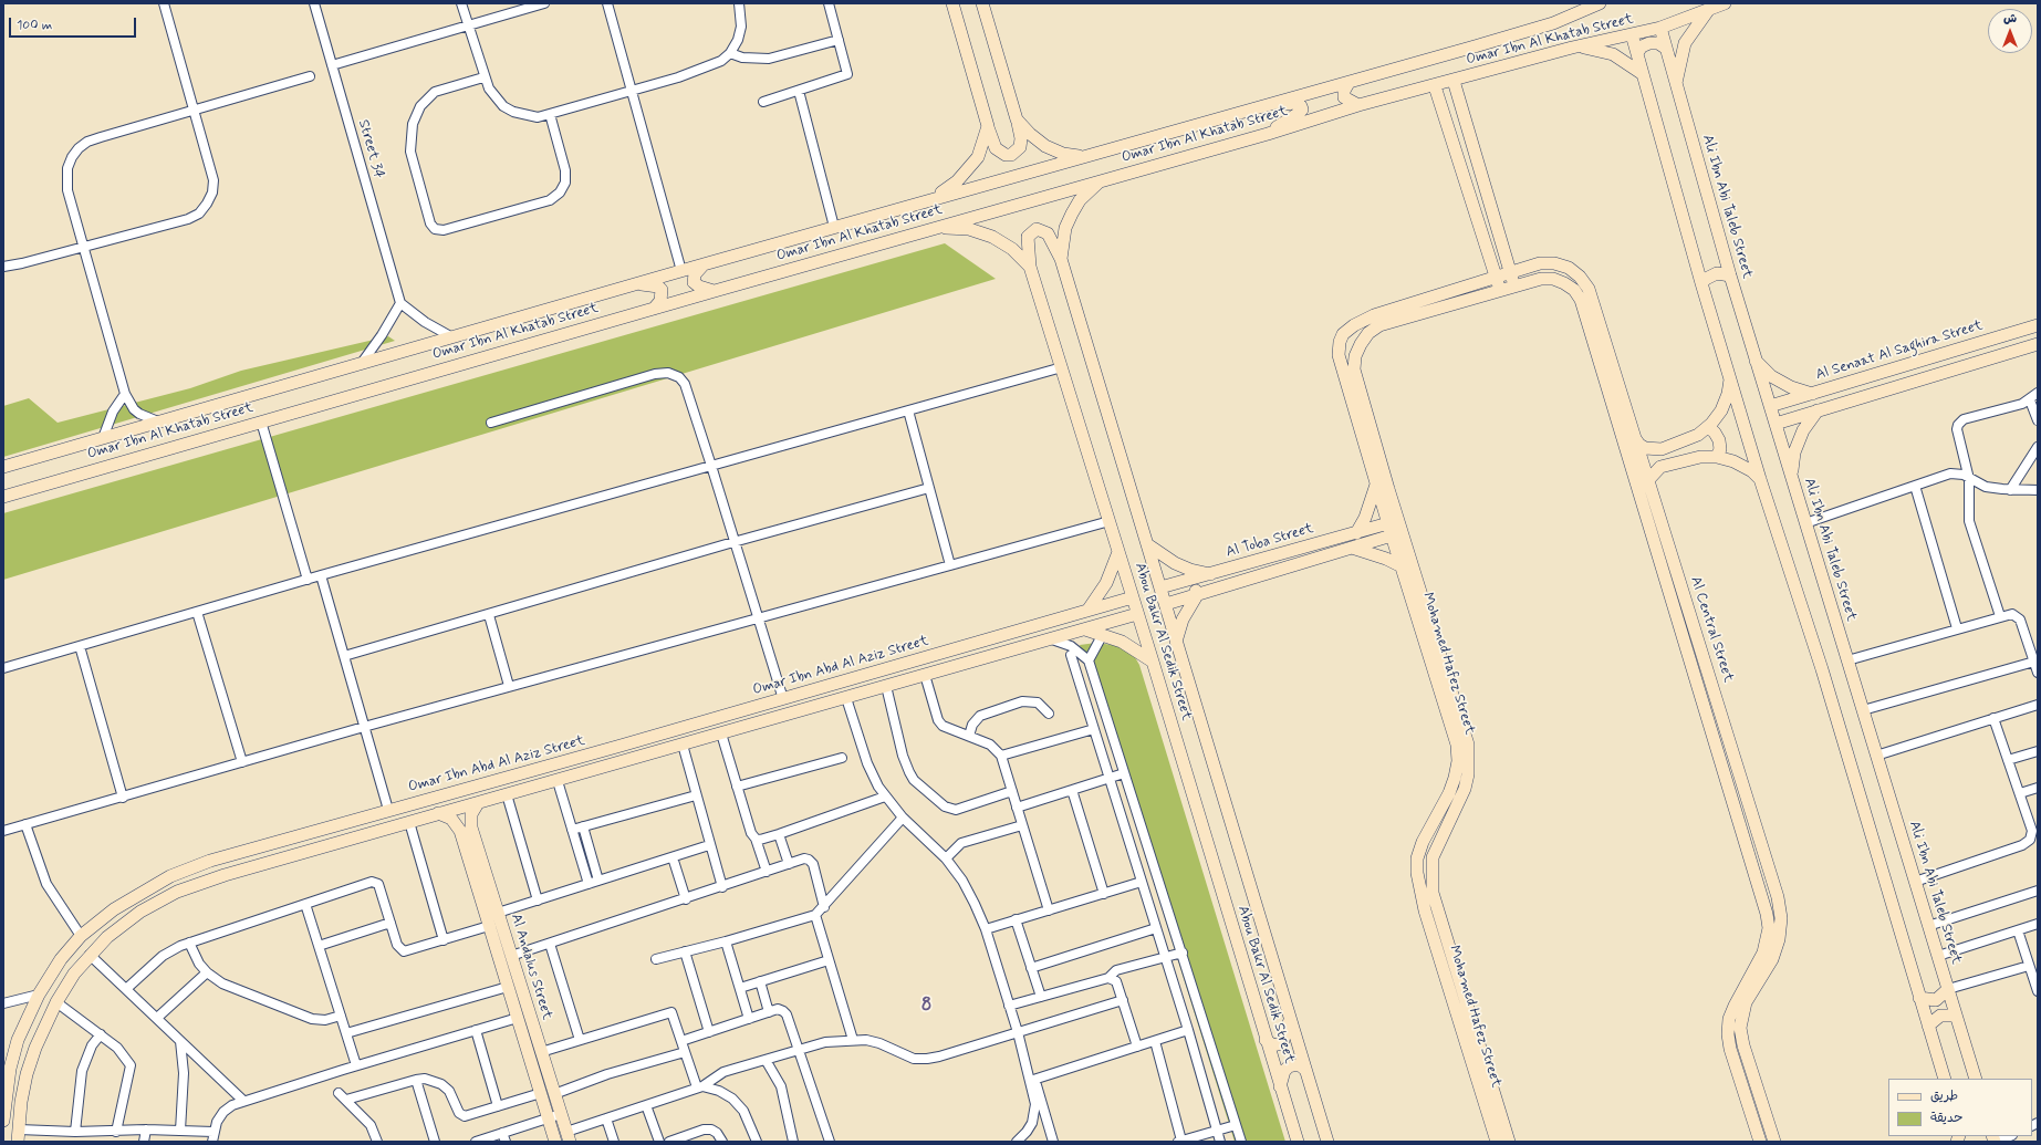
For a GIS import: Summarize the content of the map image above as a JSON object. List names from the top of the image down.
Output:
{
  "streets": {
    "street": [
      "Omar Ibn Al Khatab Street",
      "Street 34",
      "Ali Ibn Abi Taleb Street",
      "Al Senaat Al Saghira Street",
      "Al Toba Street",
      "Al Central Street",
      "Abou Bakr Al Sedik Street",
      "Mohamed Hafez Street",
      "Omar Ibn Abd Al Aziz Street",
      "Al Andalus Street"
    ]
  },
  "crossings": [
    ["Omar Ibn Al Khatab Street", "Ali Ibn Abi Taleb Street"],
    ["Omar Ibn Al Khatab Street", "Abou Bakr Al Sedik Street"],
    ["Ali Ibn Abi Taleb Street", "Al Senaat Al Saghira Street"],
    ["Al Toba Street", "Abou Bakr Al Sedik Street"],
    ["Al Toba Street", "Mohamed Hafez Street"],
    ["Al Central Street", "Mohamed Hafez Street"],
    ["Abou Bakr Al Sedik Street", "Omar Ibn Abd Al Aziz Street"],
    ["Omar Ibn Abd Al Aziz Street", "Al Andalus Street"]
  ],
  "districts": ["8"],
  "legend": ["طريق", "حديقة"],
  "scale_bar": "100 m",
  "north": "top"
}
